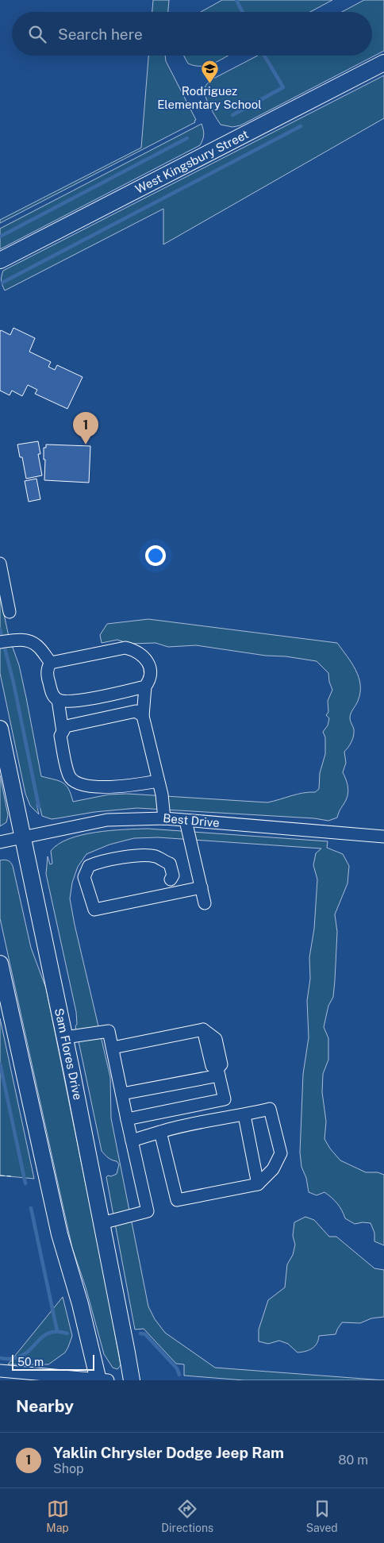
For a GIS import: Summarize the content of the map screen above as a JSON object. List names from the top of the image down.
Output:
{
  "streets": {
    "main road": ["West Kingsbury Street", "Sam Flores Drive"],
    "street": ["Best Drive"]
  },
  "crossings": [
    ["Best Drive", "Sam Flores Drive"]
  ],
  "places": {
    "school or university": ["Rodriguez Elementary School"]
  },
  "scale_bar": "50 m",
  "page": {
    "search": "Search here",
    "pins": "1",
    "scale": "50 m",
    "heading": "Nearby",
    "list": [
      {
        "mark": "1",
        "name": "Yaklin Chrysler Dodge Jeep Ram",
        "note": "Shop",
        "value": "80 m"
      }
    ],
    "nav": ["Map", "Directions", "Saved"]
  }
}
